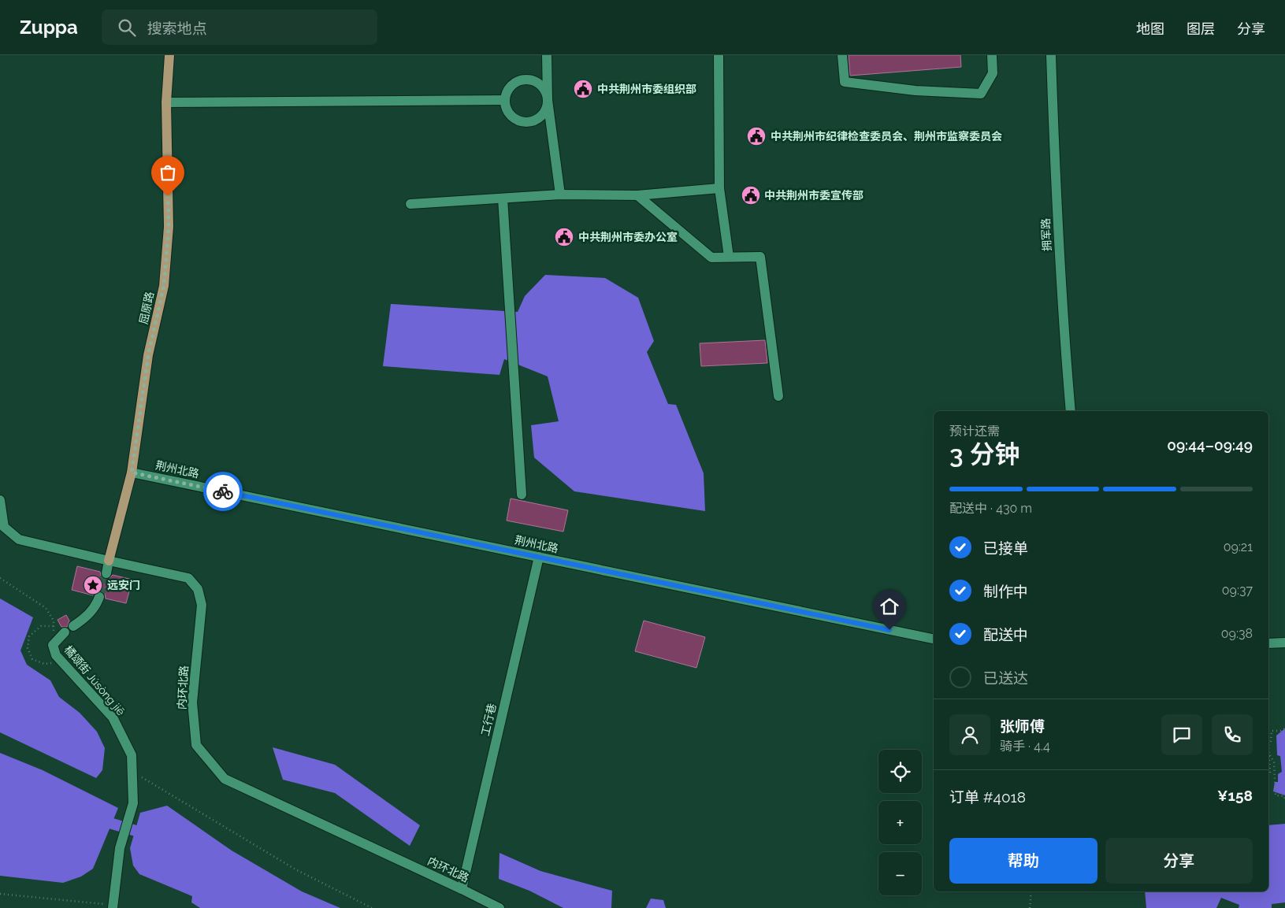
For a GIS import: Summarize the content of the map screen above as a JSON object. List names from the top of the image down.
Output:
{
  "streets": {
    "main road": ["屈原路"],
    "street": [
      "拥军路",
      "荆州北路",
      "橘颂街 Júsòng jiē",
      "内环北路",
      "工行巷"
    ]
  },
  "crossings": [
    ["屈原路", "荆州北路"],
    ["屈原路", "内环北路"],
    ["荆州北路", "工行巷"],
    ["内环北路", "工行巷"]
  ],
  "places": {
    "public building": [
      "中共荆州市委组织部",
      "中共荆州市纪律检查委员会、荆州市监察委员会",
      "中共荆州市委宣传部",
      "中共荆州市委办公室"
    ],
    "place": ["远安门"]
  },
  "page": {
    "header": "Zuppa",
    "search": "搜索地点",
    "nav": ["地图", "图层", "分享"],
    "heading": ["3 分钟", "预计还需", "09:44–09:49"],
    "panel": [
      "张师傅",
      "骑手 · 4.4",
      "订单 #4018",
      "¥158"
    ],
    "bar": "配送中 · 430 m",
    "list": [
      ["已接单", "09:21"],
      ["制作中", "09:37"],
      ["配送中", "09:38"],
      "已送达"
    ],
    "map_buttons": ["+", "−"],
    "buttons": ["帮助", "分享"]
  }
}
